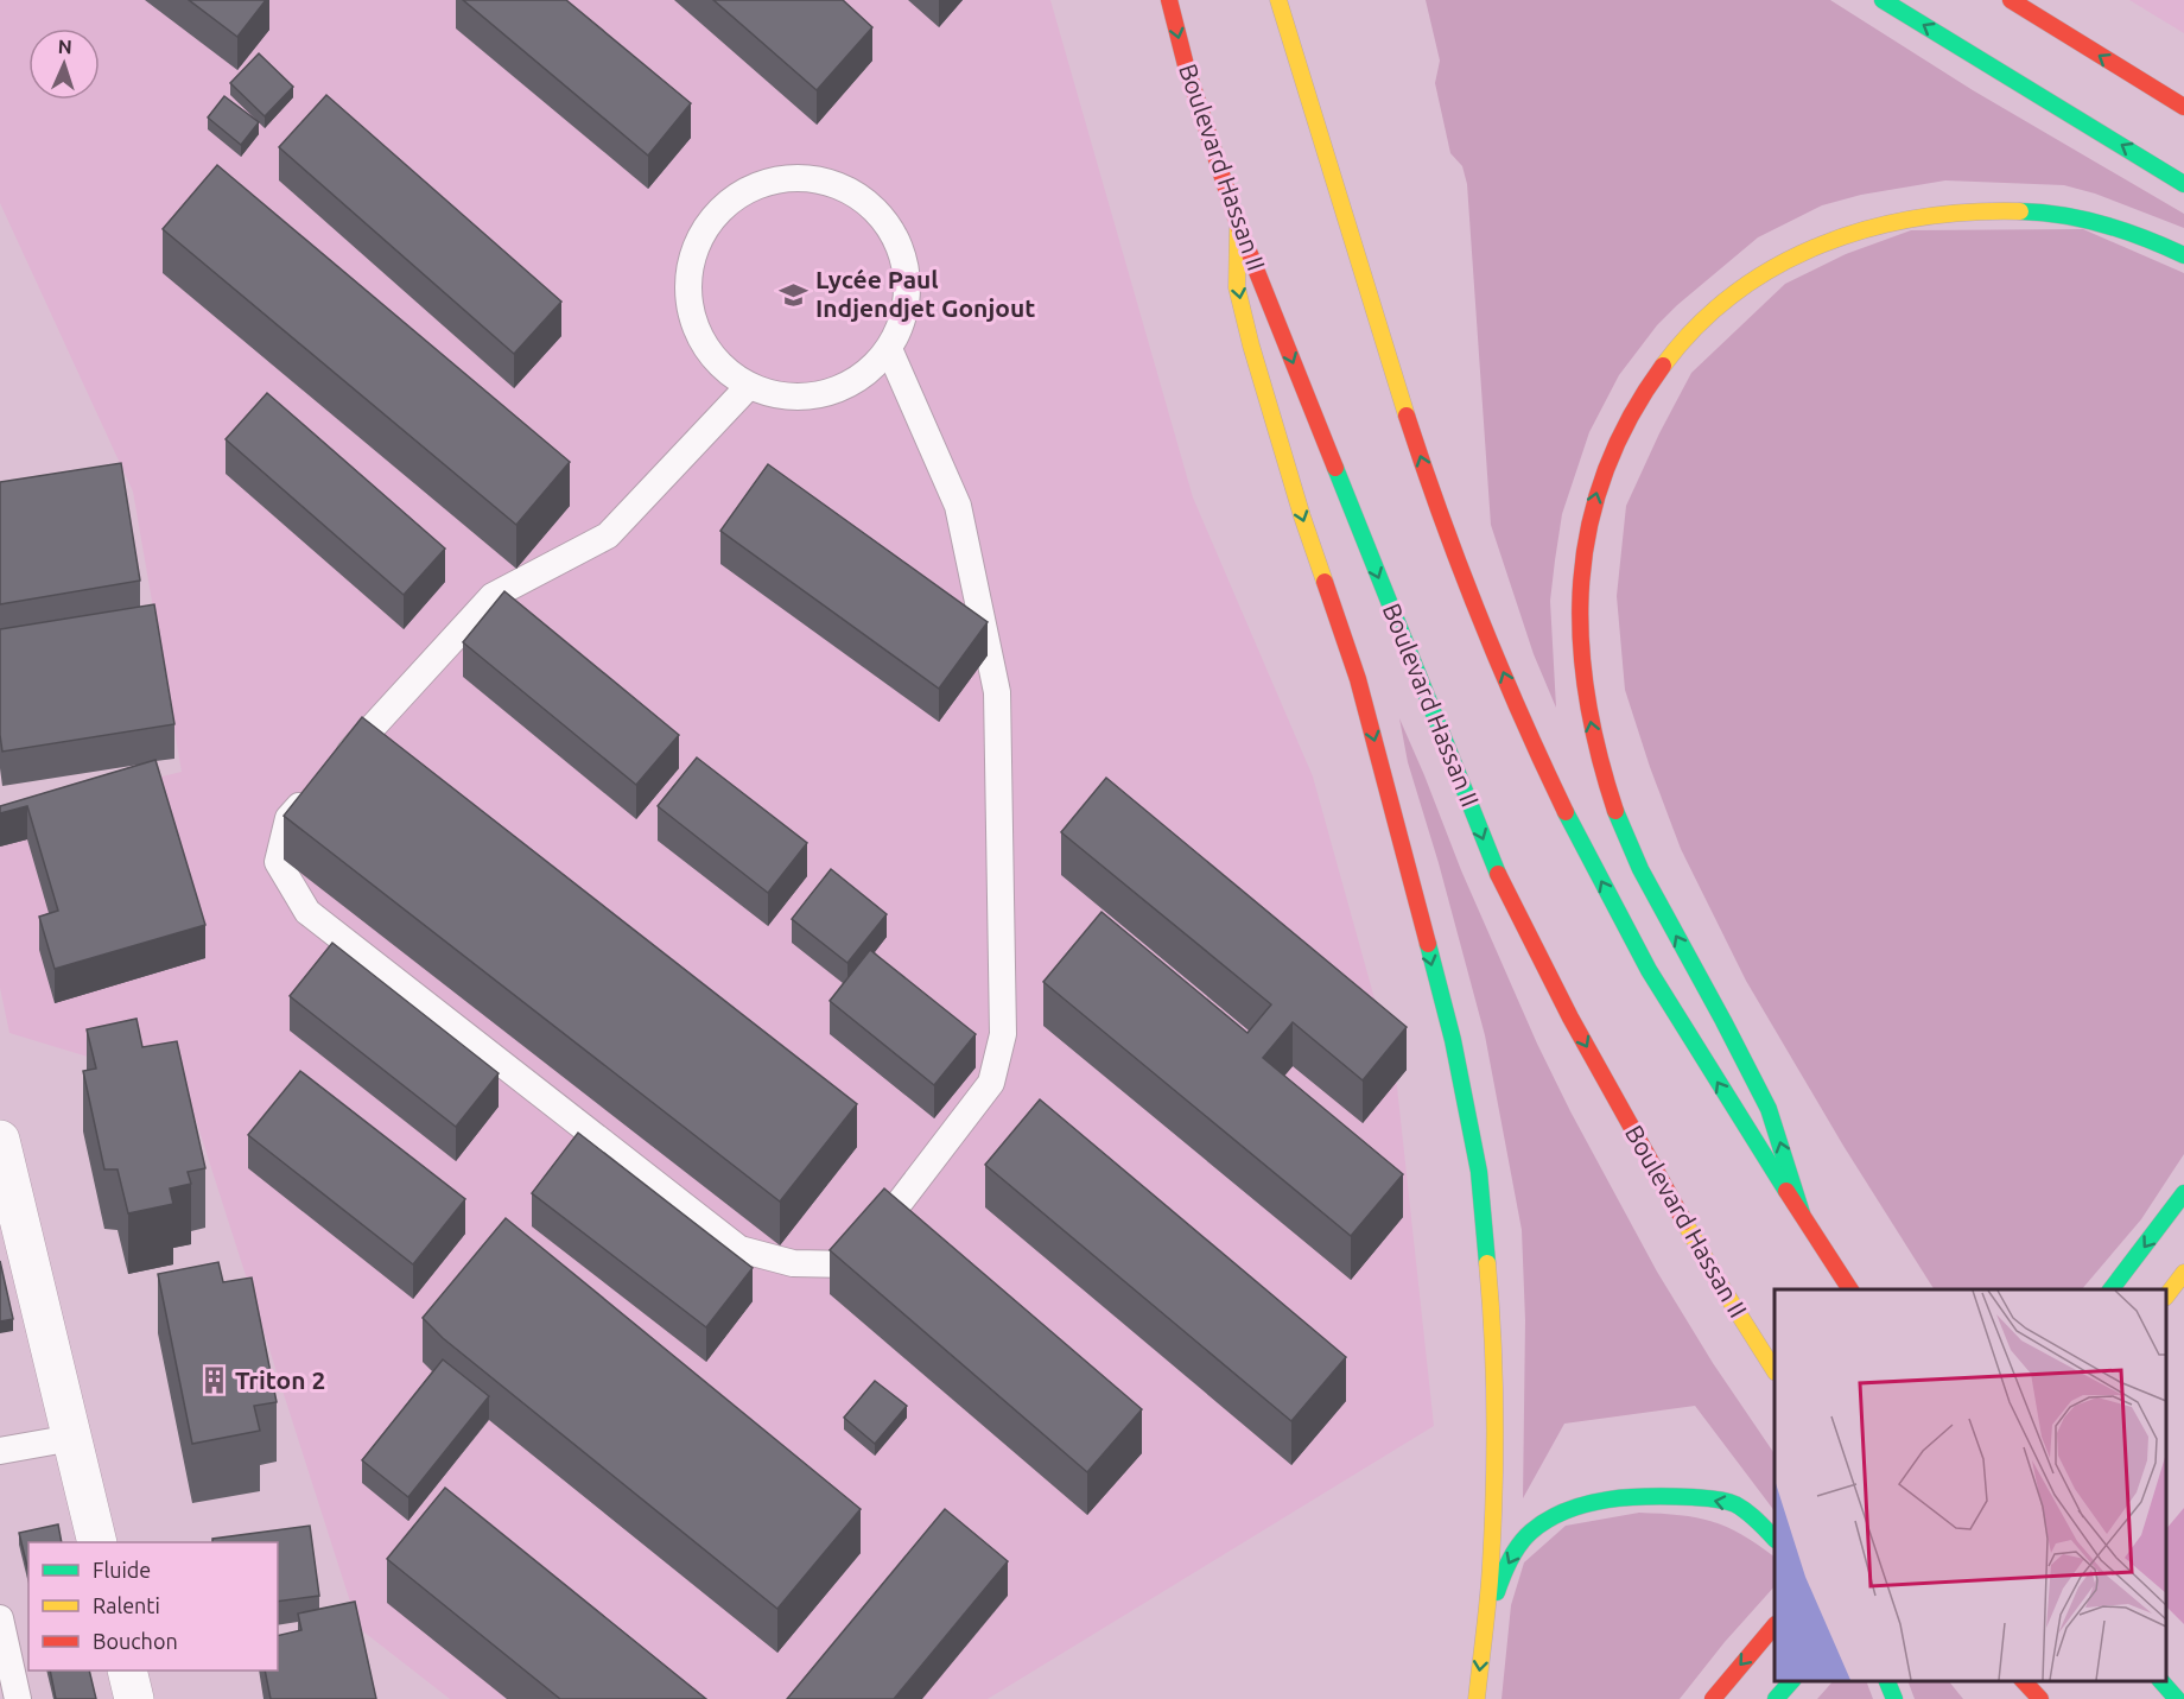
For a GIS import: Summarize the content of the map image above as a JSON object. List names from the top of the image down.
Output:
{
  "streets": {
    "highway": ["Boulevard Hassan II"]
  },
  "places": {
    "school or university": ["Lycée Paul Indjendjet Gonjout"],
    "building": ["Triton 2"]
  },
  "legend": ["Fluide", "Ralenti", "Bouchon"],
  "north": "top"
}
